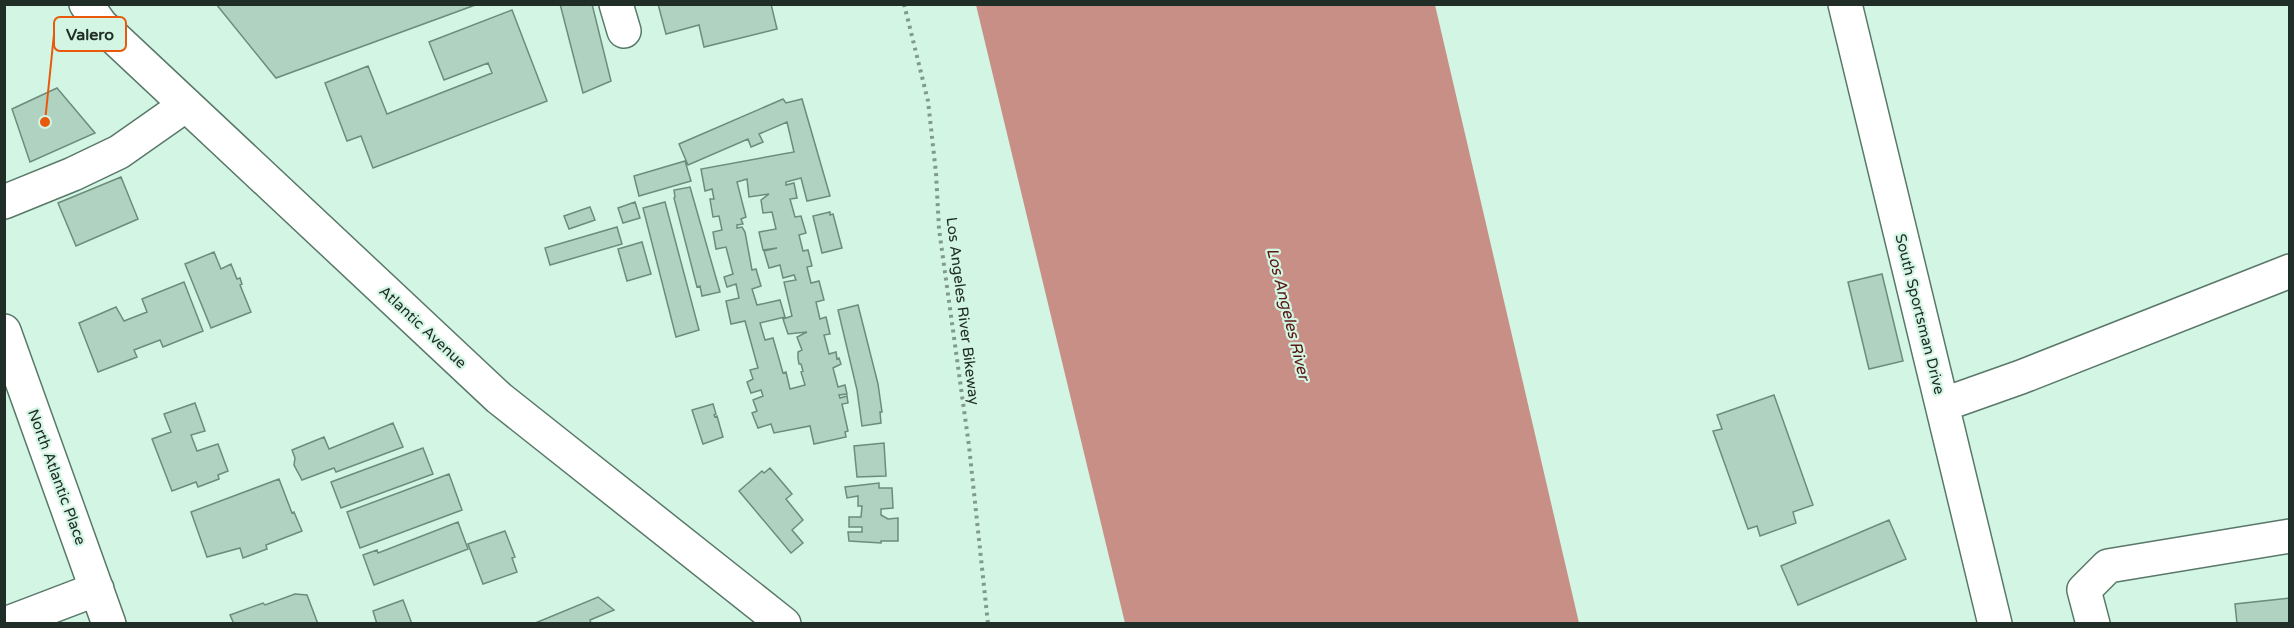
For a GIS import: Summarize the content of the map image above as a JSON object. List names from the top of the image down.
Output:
{
  "streets": {
    "street": ["South Sportsman Drive", "Atlantic Avenue", "North Atlantic Place"],
    "path": ["Los Angeles River Bikeway"]
  },
  "water": ["Los Angeles River"],
  "places": ["Valero"]
}
